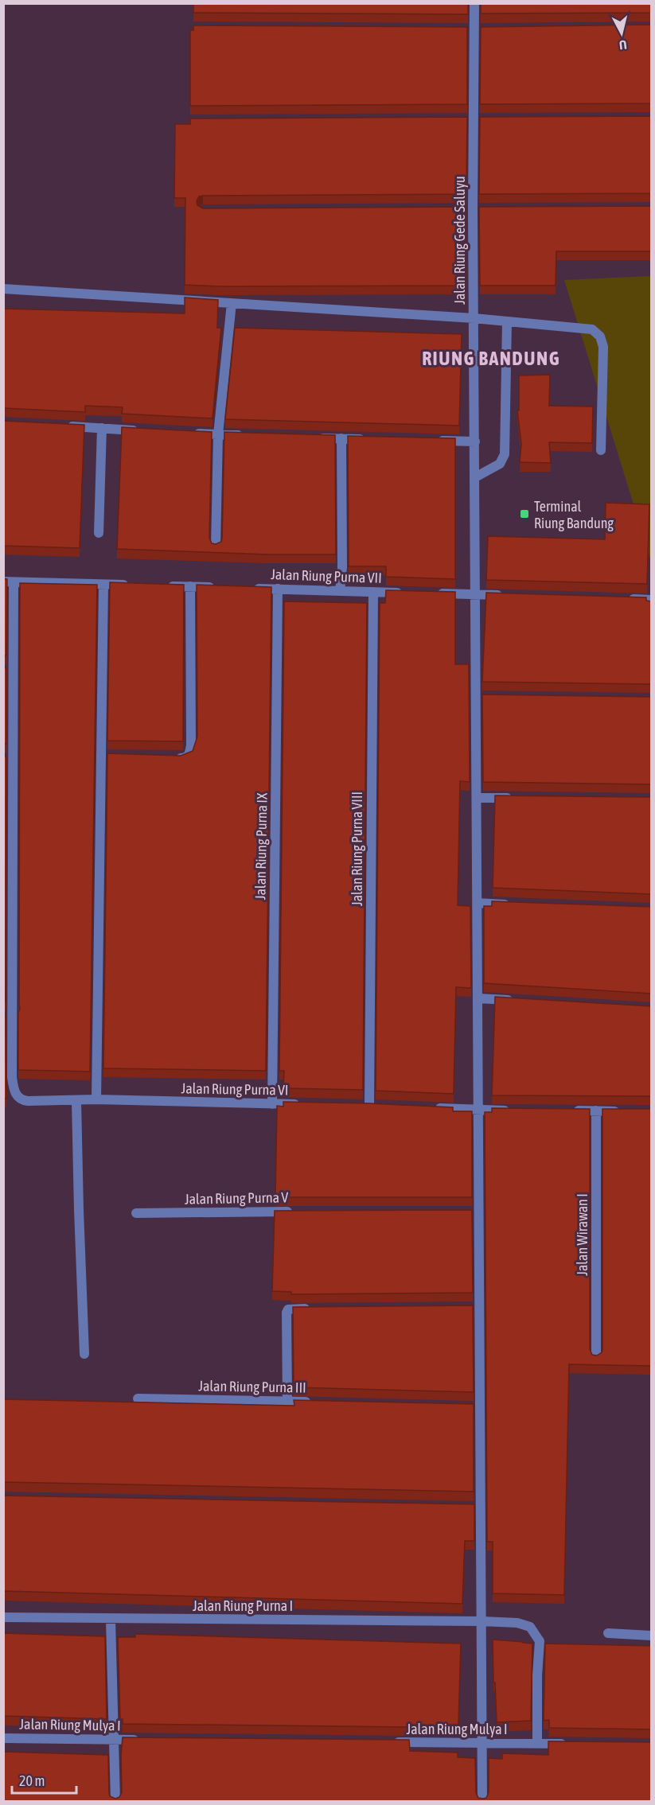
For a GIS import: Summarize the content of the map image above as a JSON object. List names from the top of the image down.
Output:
{
  "streets": {
    "street": [
      "Jalan Riung Gede Saluyu",
      "Jalan Riung Purna VII",
      "Jalan Riung Purna IX",
      "Jalan Riung Purna VIII",
      "Jalan Riung Purna VI",
      "Jalan Riung Purna V",
      "Jalan Wirawan I",
      "Jalan Riung Purna III",
      "Jalan Riung Purna I",
      "Jalan Riung Mulya I"
    ]
  },
  "crossings": [
    ["Jalan Riung Purna VII", "Jalan Riung Purna IX"],
    ["Jalan Riung Purna VII", "Jalan Riung Purna VIII"],
    ["Jalan Riung Purna IX", "Jalan Riung Purna VI"],
    ["Jalan Riung Purna I", "Jalan Riung Mulya I"]
  ],
  "districts": ["RIUNG BANDUNG"],
  "places": {
    "transit": ["Terminal Riung Bandung"]
  },
  "scale_bar": "20 m",
  "north": "bottom"
}
